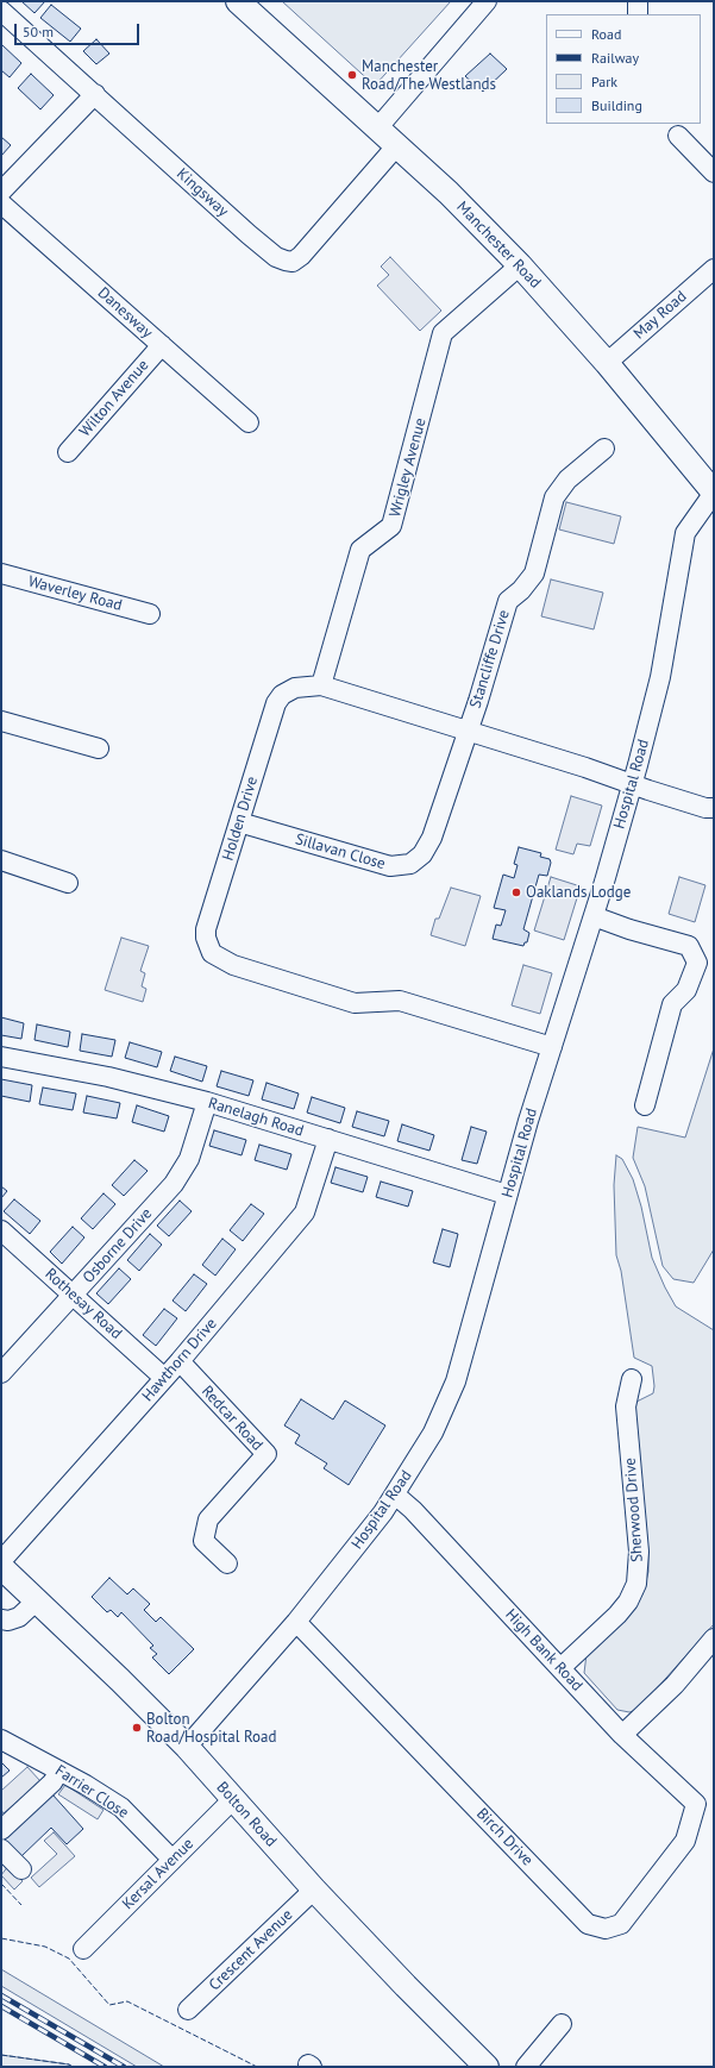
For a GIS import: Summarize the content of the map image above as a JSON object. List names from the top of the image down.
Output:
{
  "streets": {
    "main road": ["Manchester Road", "Bolton Road"],
    "street": [
      "Kingsway",
      "Danesway",
      "May Road",
      "Wilton Avenue",
      "Wrigley Avenue",
      "Waverley Road",
      "Stancliffe Drive",
      "Hospital Road",
      "Holden Drive",
      "Sillavan Close",
      "Ranelagh Road",
      "Osborne Drive",
      "Rothesay Road",
      "Hawthorn Drive",
      "Redcar Road",
      "Sherwood Drive",
      "High Bank Road",
      "Farrier Close",
      "Birch Drive",
      "Kersal Avenue",
      "Crescent Avenue"
    ]
  },
  "crossings": [
    ["Kingsway", "Manchester Road"],
    ["Manchester Road", "May Road"],
    ["Manchester Road", "Wrigley Avenue"],
    ["Manchester Road", "Hospital Road"],
    ["Danesway", "Wilton Avenue"],
    ["Wrigley Avenue", "Holden Drive"],
    ["Stancliffe Drive", "Holden Drive"],
    ["Stancliffe Drive", "Sillavan Close"],
    ["Hospital Road", "Holden Drive"],
    ["Hospital Road", "Ranelagh Road"],
    ["Hospital Road", "High Bank Road"],
    ["Hospital Road", "Bolton Road"],
    ["Hospital Road", "Birch Drive"],
    ["Holden Drive", "Sillavan Close"],
    ["Ranelagh Road", "Osborne Drive"],
    ["Ranelagh Road", "Hawthorn Drive"],
    ["Osborne Drive", "Rothesay Road"],
    ["Rothesay Road", "Hawthorn Drive"],
    ["Hawthorn Drive", "Redcar Road"],
    ["Sherwood Drive", "High Bank Road"],
    ["High Bank Road", "Birch Drive"],
    ["Farrier Close", "Kersal Avenue"],
    ["Bolton Road", "Kersal Avenue"],
    ["Bolton Road", "Crescent Avenue"]
  ],
  "places": ["Manchester Road/The Westlands", "Oaklands Lodge", "Bolton Road/Hospital Road"],
  "legend": [
    "Road",
    "Railway",
    "Park",
    "Building"
  ],
  "scale_bar": "50 m"
}
